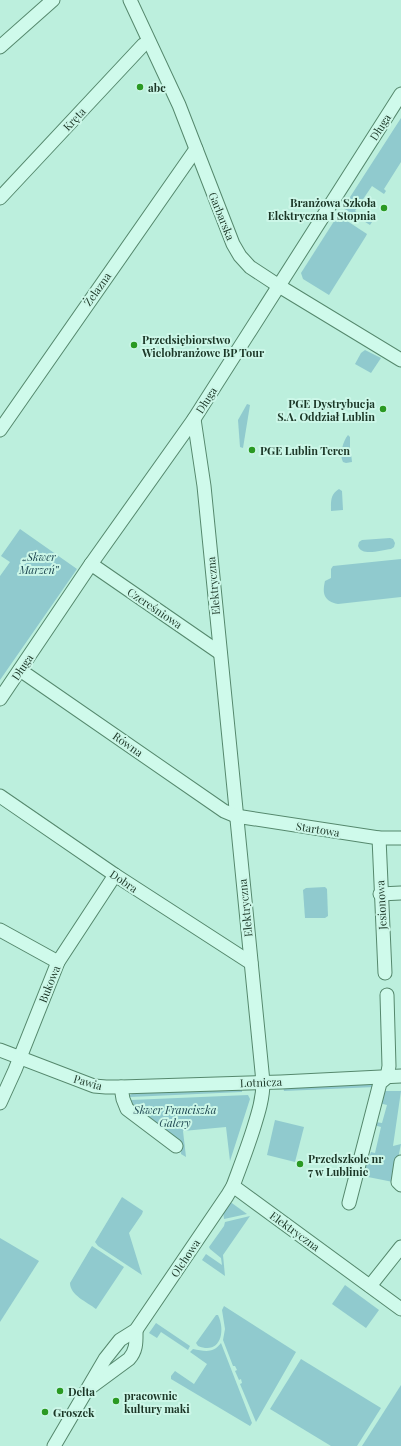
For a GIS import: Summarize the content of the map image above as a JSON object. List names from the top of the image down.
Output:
{
  "streets": {
    "street": [
      "Kręta",
      "Długa",
      "Garbarska",
      "Żelazna",
      "Elektryczna",
      "Czereśniowa",
      "Równa",
      "Startowa",
      "Dobra",
      "Jesionowa",
      "Bukowa",
      "Pawia",
      "Lotnicza",
      "Olchowa"
    ]
  },
  "crossings": [
    ["Kręta", "Garbarska"],
    ["Długa", "Garbarska"],
    ["Długa", "Elektryczna"],
    ["Długa", "Czereśniowa"],
    ["Długa", "Równa"],
    ["Garbarska", "Żelazna"],
    ["Elektryczna", "Czereśniowa"],
    ["Elektryczna", "Równa"],
    ["Elektryczna", "Startowa"],
    ["Elektryczna", "Dobra"],
    ["Elektryczna", "Lotnicza"],
    ["Elektryczna", "Olchowa"],
    ["Równa", "Startowa"],
    ["Startowa", "Jesionowa"],
    ["Dobra", "Bukowa"],
    ["Bukowa", "Pawia"],
    ["Pawia", "Lotnicza"]
  ],
  "parks": ["„Skwer Marzeń”", "Skwer Franciszka Galery"],
  "places": [
    "abc",
    "Branżowa Szkoła Elektryczna I Stopnia",
    "Przedsiębiorstwo Wielobranżowe BP Tour",
    "PGE Dystrybucja S.A. Oddział Lublin",
    "PGE Lublin Teren",
    "Przedszkole nr 7 w Lublinie",
    "Delta",
    "pracownie kultury maki",
    "Groszek"
  ]
}
